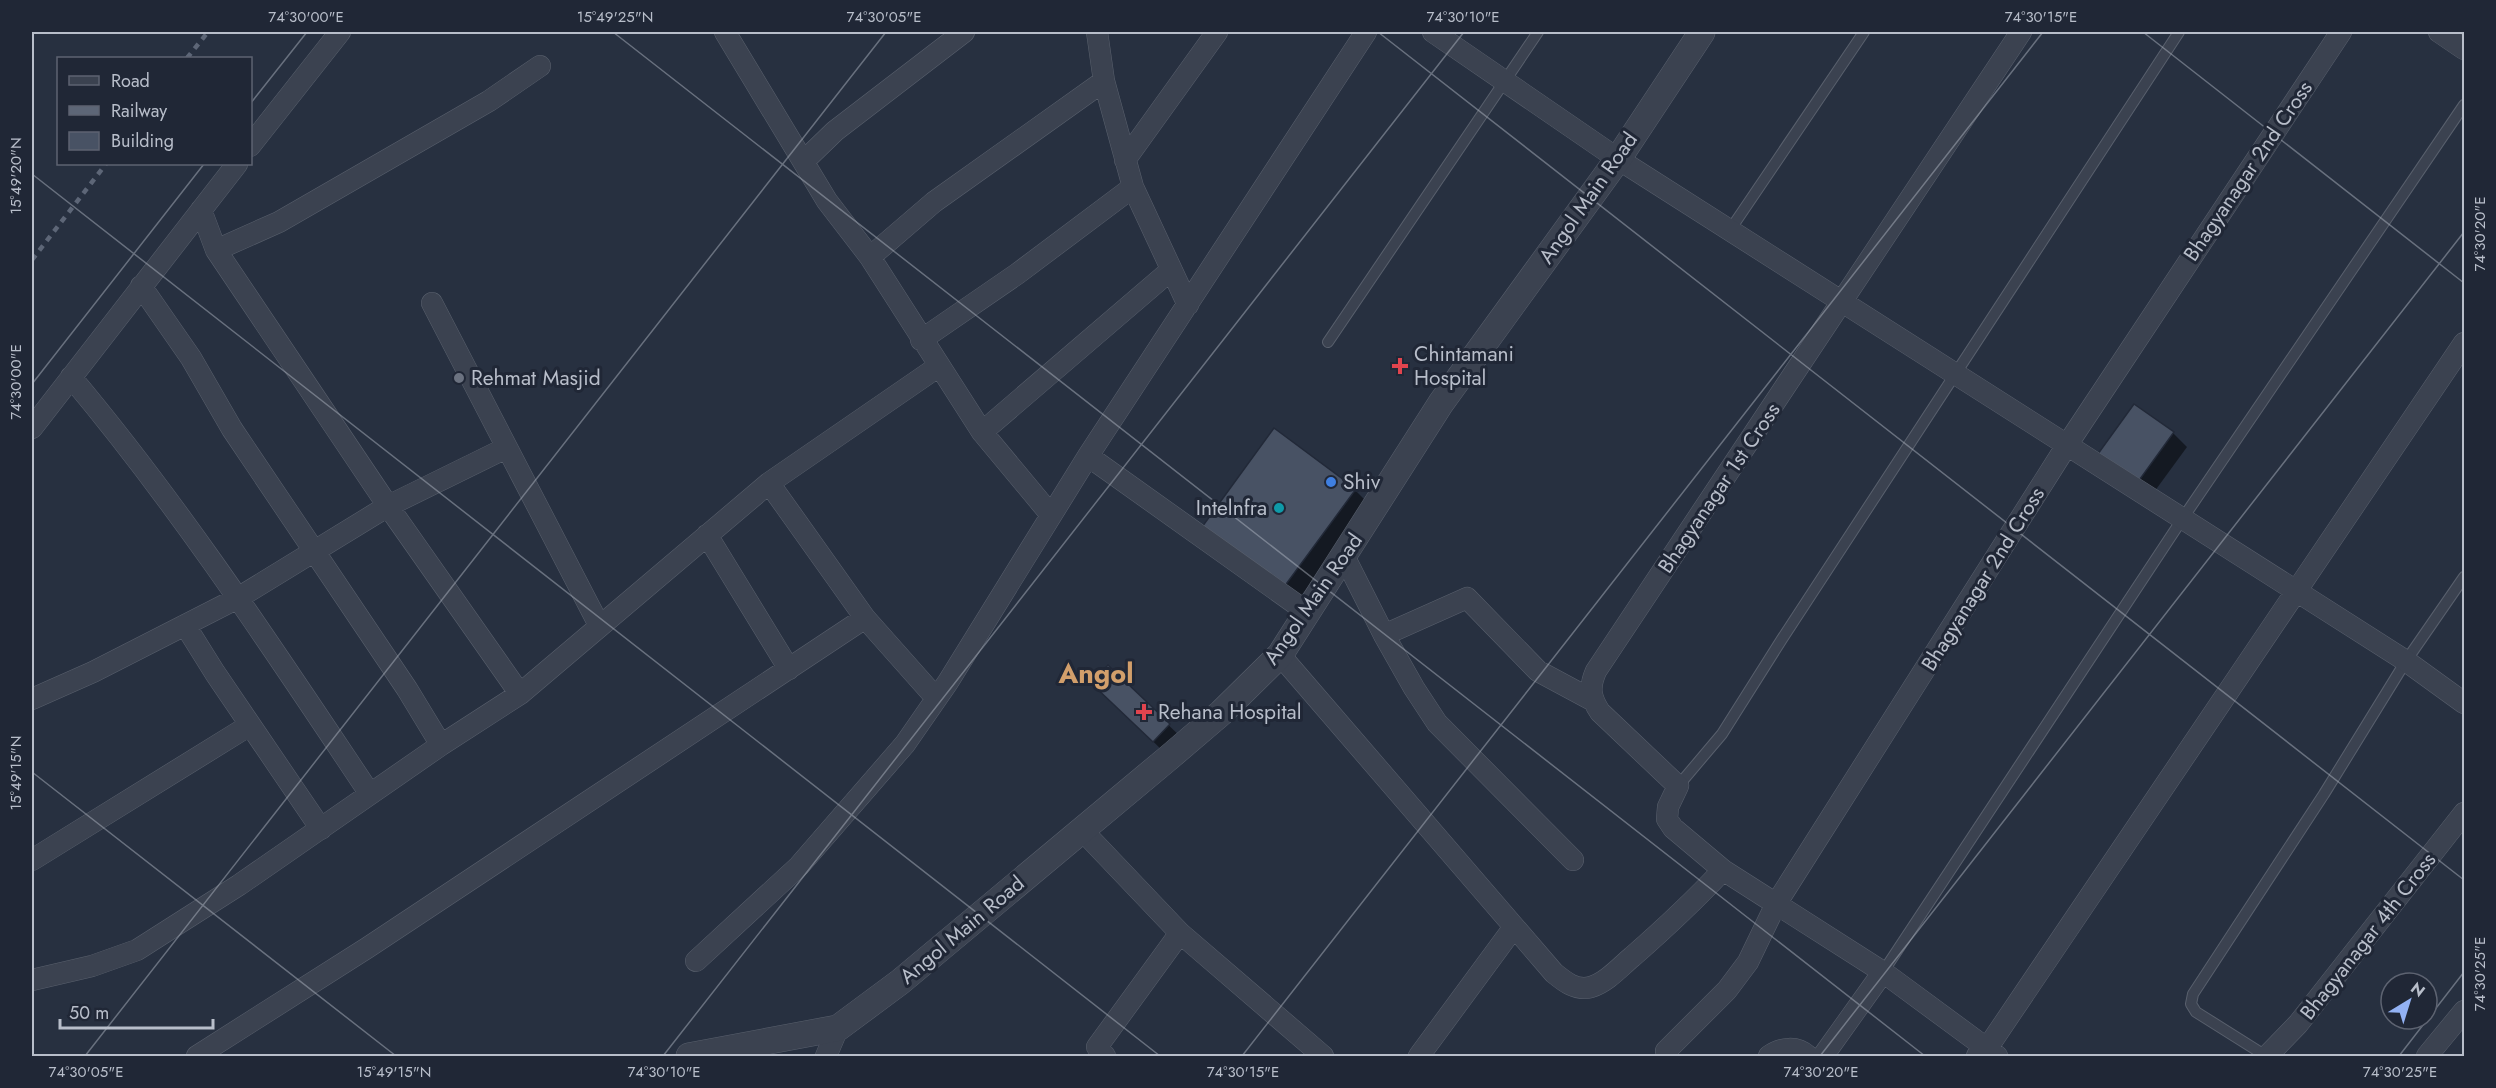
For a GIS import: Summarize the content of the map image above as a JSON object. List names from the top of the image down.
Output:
{
  "streets": {
    "street": [
      "Bhagyanagar 2nd Cross",
      "Angol Main Road",
      "Bhagyanagar 1st Cross",
      "Bhagyanagar 4th Cross"
    ]
  },
  "districts": ["Angol"],
  "places": {
    "health": ["Chintamani Hospital", "Rehana Hospital"],
    "other": ["Rehmat Masjid", "Shiv", "Intelnfra"]
  },
  "legend": ["Road", "Railway", "Building"],
  "scale_bar": "50 m",
  "north": "top right",
  "coordinates": [
    "74°30'00\"E",
    "15°49'25\"N",
    "74°30'05\"E",
    "74°30'10\"E",
    "74°30'15\"E",
    "15°49'20\"N",
    "74°30'20\"E",
    "15°49'15\"N",
    "74°30'25\"E"
  ]
}
